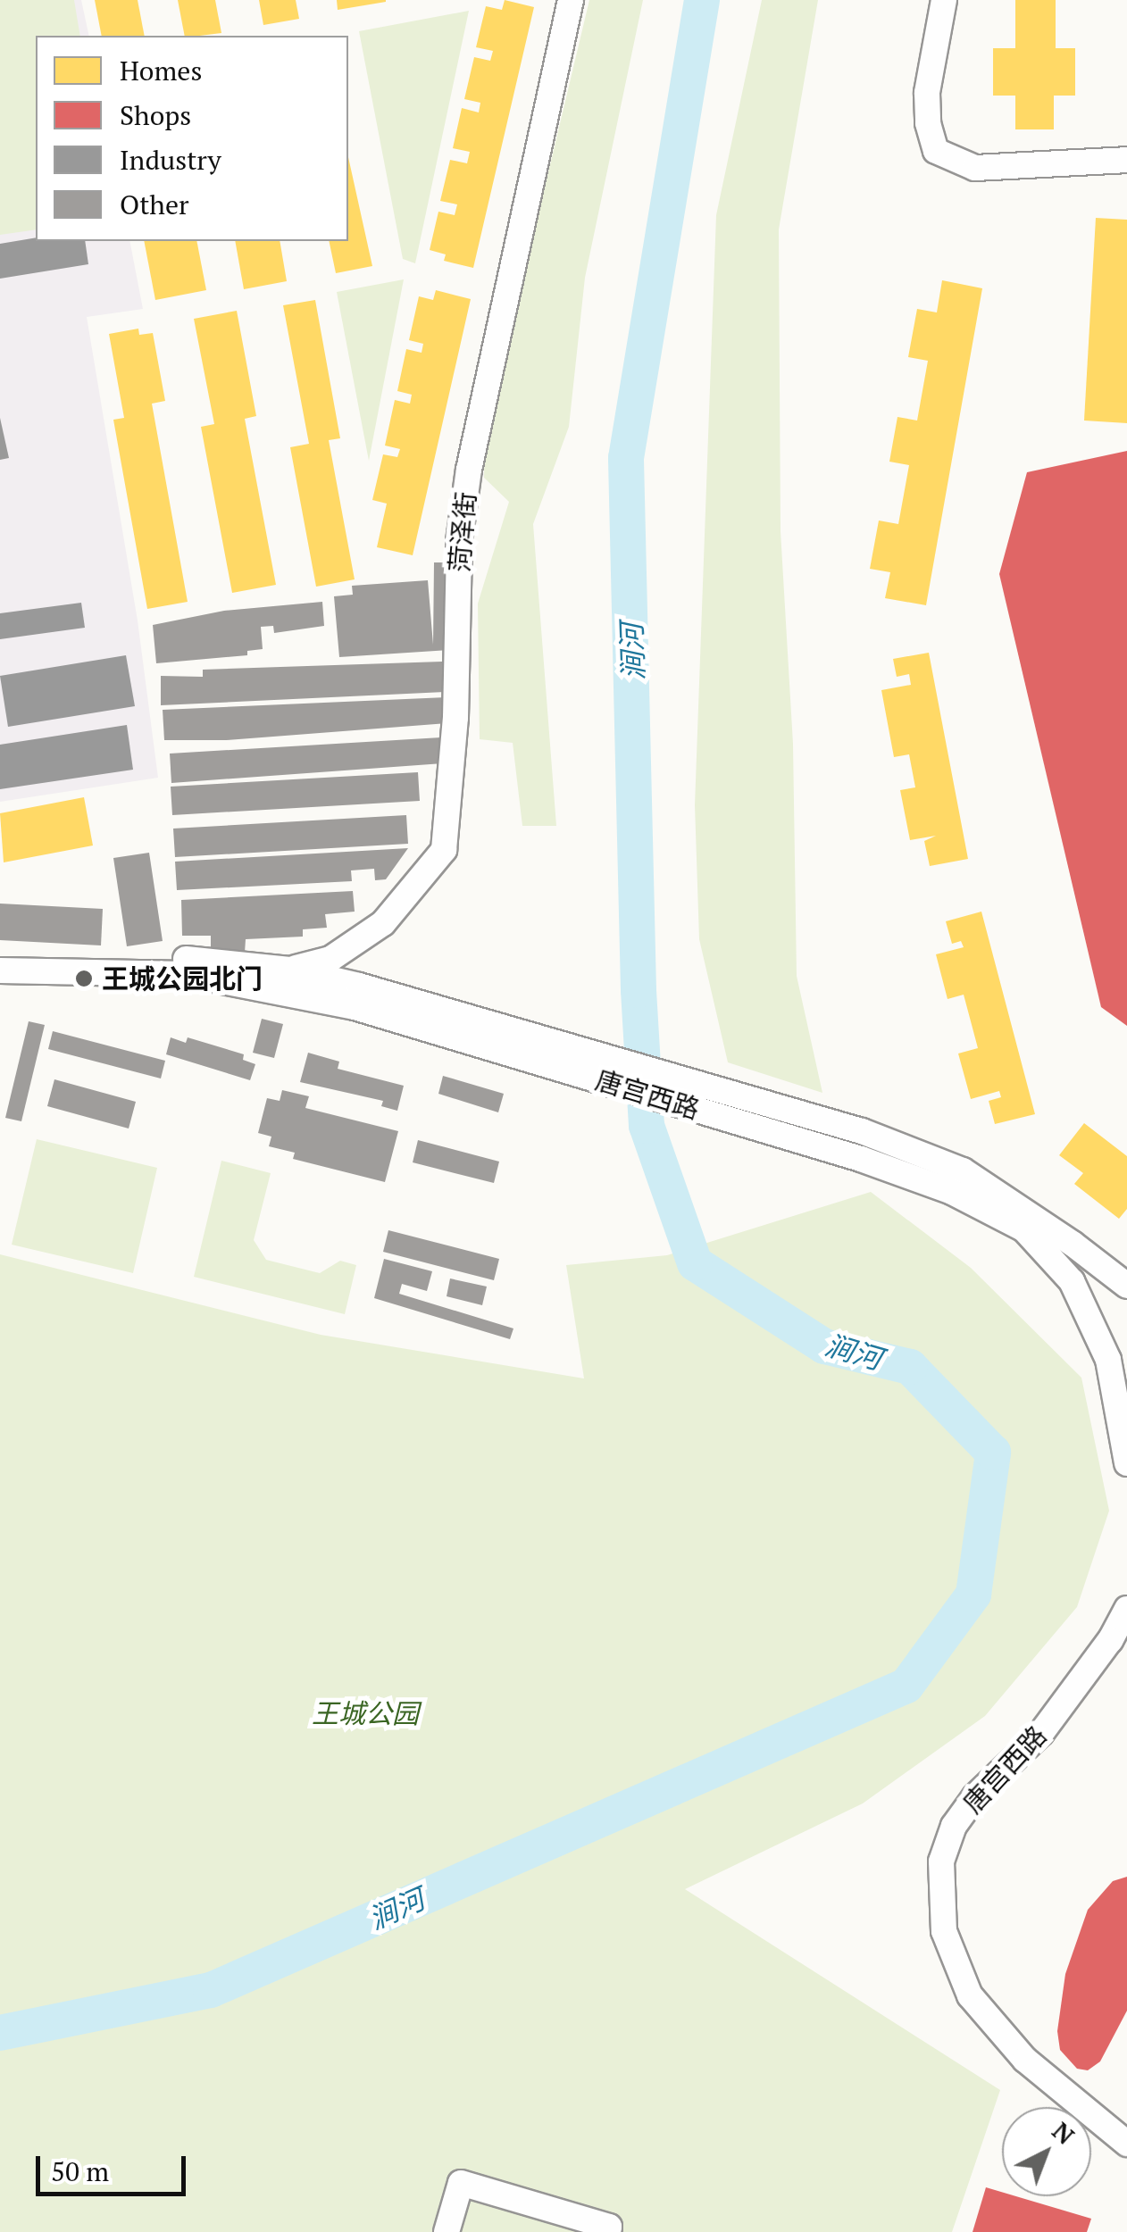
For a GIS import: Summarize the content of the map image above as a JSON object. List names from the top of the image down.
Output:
{
  "streets": {
    "street": ["菏泽街", "唐宫西路"]
  },
  "crossings": [
    ["菏泽街", "唐宫西路"]
  ],
  "water": ["涧河"],
  "parks": ["王城公园"],
  "places": ["王城公园北门"],
  "legend": [
    "Homes",
    "Shops",
    "Industry",
    "Other"
  ],
  "scale_bar": "50 m",
  "north": "top right"
}
